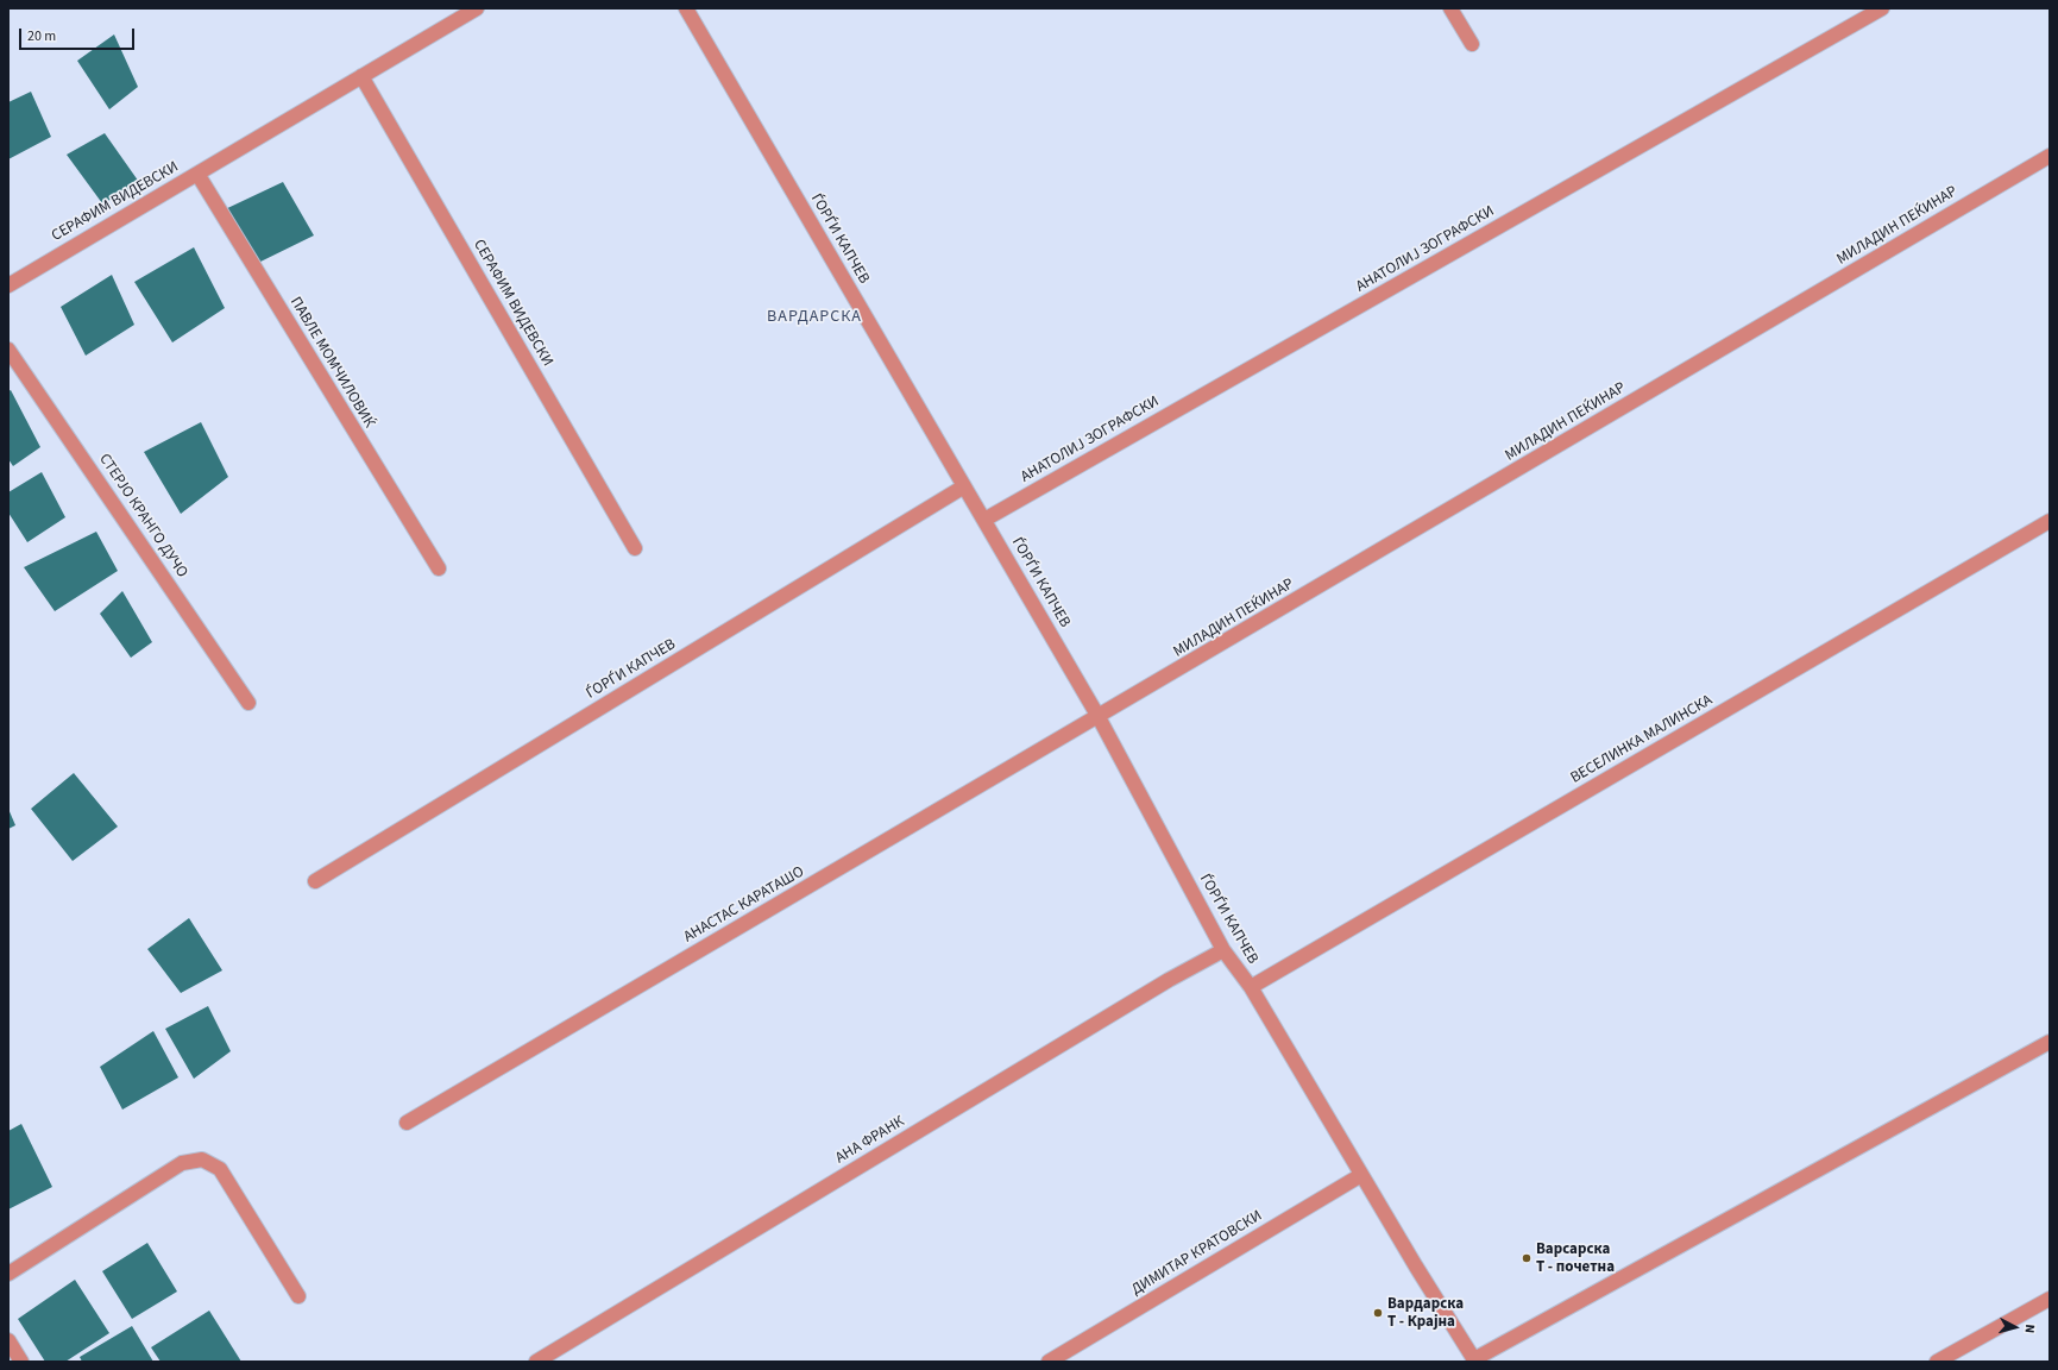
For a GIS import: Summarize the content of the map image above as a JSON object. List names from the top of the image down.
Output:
{
  "streets": {
    "street": [
      "СЕРАФИМ ВИДЕВСКИ",
      "МИЛАДИН ПЕЌИНАР",
      "ЃОРЃИ КАПЧЕВ",
      "АНАТОЛИЈ ЗОГРАФСКИ",
      "ПАВЛЕ МОМЧИЛОВИЌ",
      "СТЕРЈО КРАНГО ДУЧО",
      "ВЕСЕЛИНКА МАЛИНСКА",
      "АНАСТАС КАРАТАШО",
      "АНА ФРАНК",
      "ДИМИТАР КРАТОВСКИ"
    ]
  },
  "crossings": [
    ["СЕРАФИМ ВИДЕВСКИ", "ПАВЛЕ МОМЧИЛОВИЌ"],
    ["МИЛАДИН ПЕЌИНАР", "ЃОРЃИ КАПЧЕВ"],
    ["МИЛАДИН ПЕЌИНАР", "АНАСТАС КАРАТАШО"],
    ["ЃОРЃИ КАПЧЕВ", "АНАТОЛИЈ ЗОГРАФСКИ"],
    ["ЃОРЃИ КАПЧЕВ", "ВЕСЕЛИНКА МАЛИНСКА"],
    ["ЃОРЃИ КАПЧЕВ", "АНАСТАС КАРАТАШО"],
    ["ЃОРЃИ КАПЧЕВ", "АНА ФРАНК"],
    ["ЃОРЃИ КАПЧЕВ", "ДИМИТАР КРАТОВСКИ"]
  ],
  "districts": ["ВАРДАРСКА"],
  "places": ["Варсарска Т - почетна", "Вардарска Т - Крајна"],
  "scale_bar": "20 m",
  "north": "right"
}
